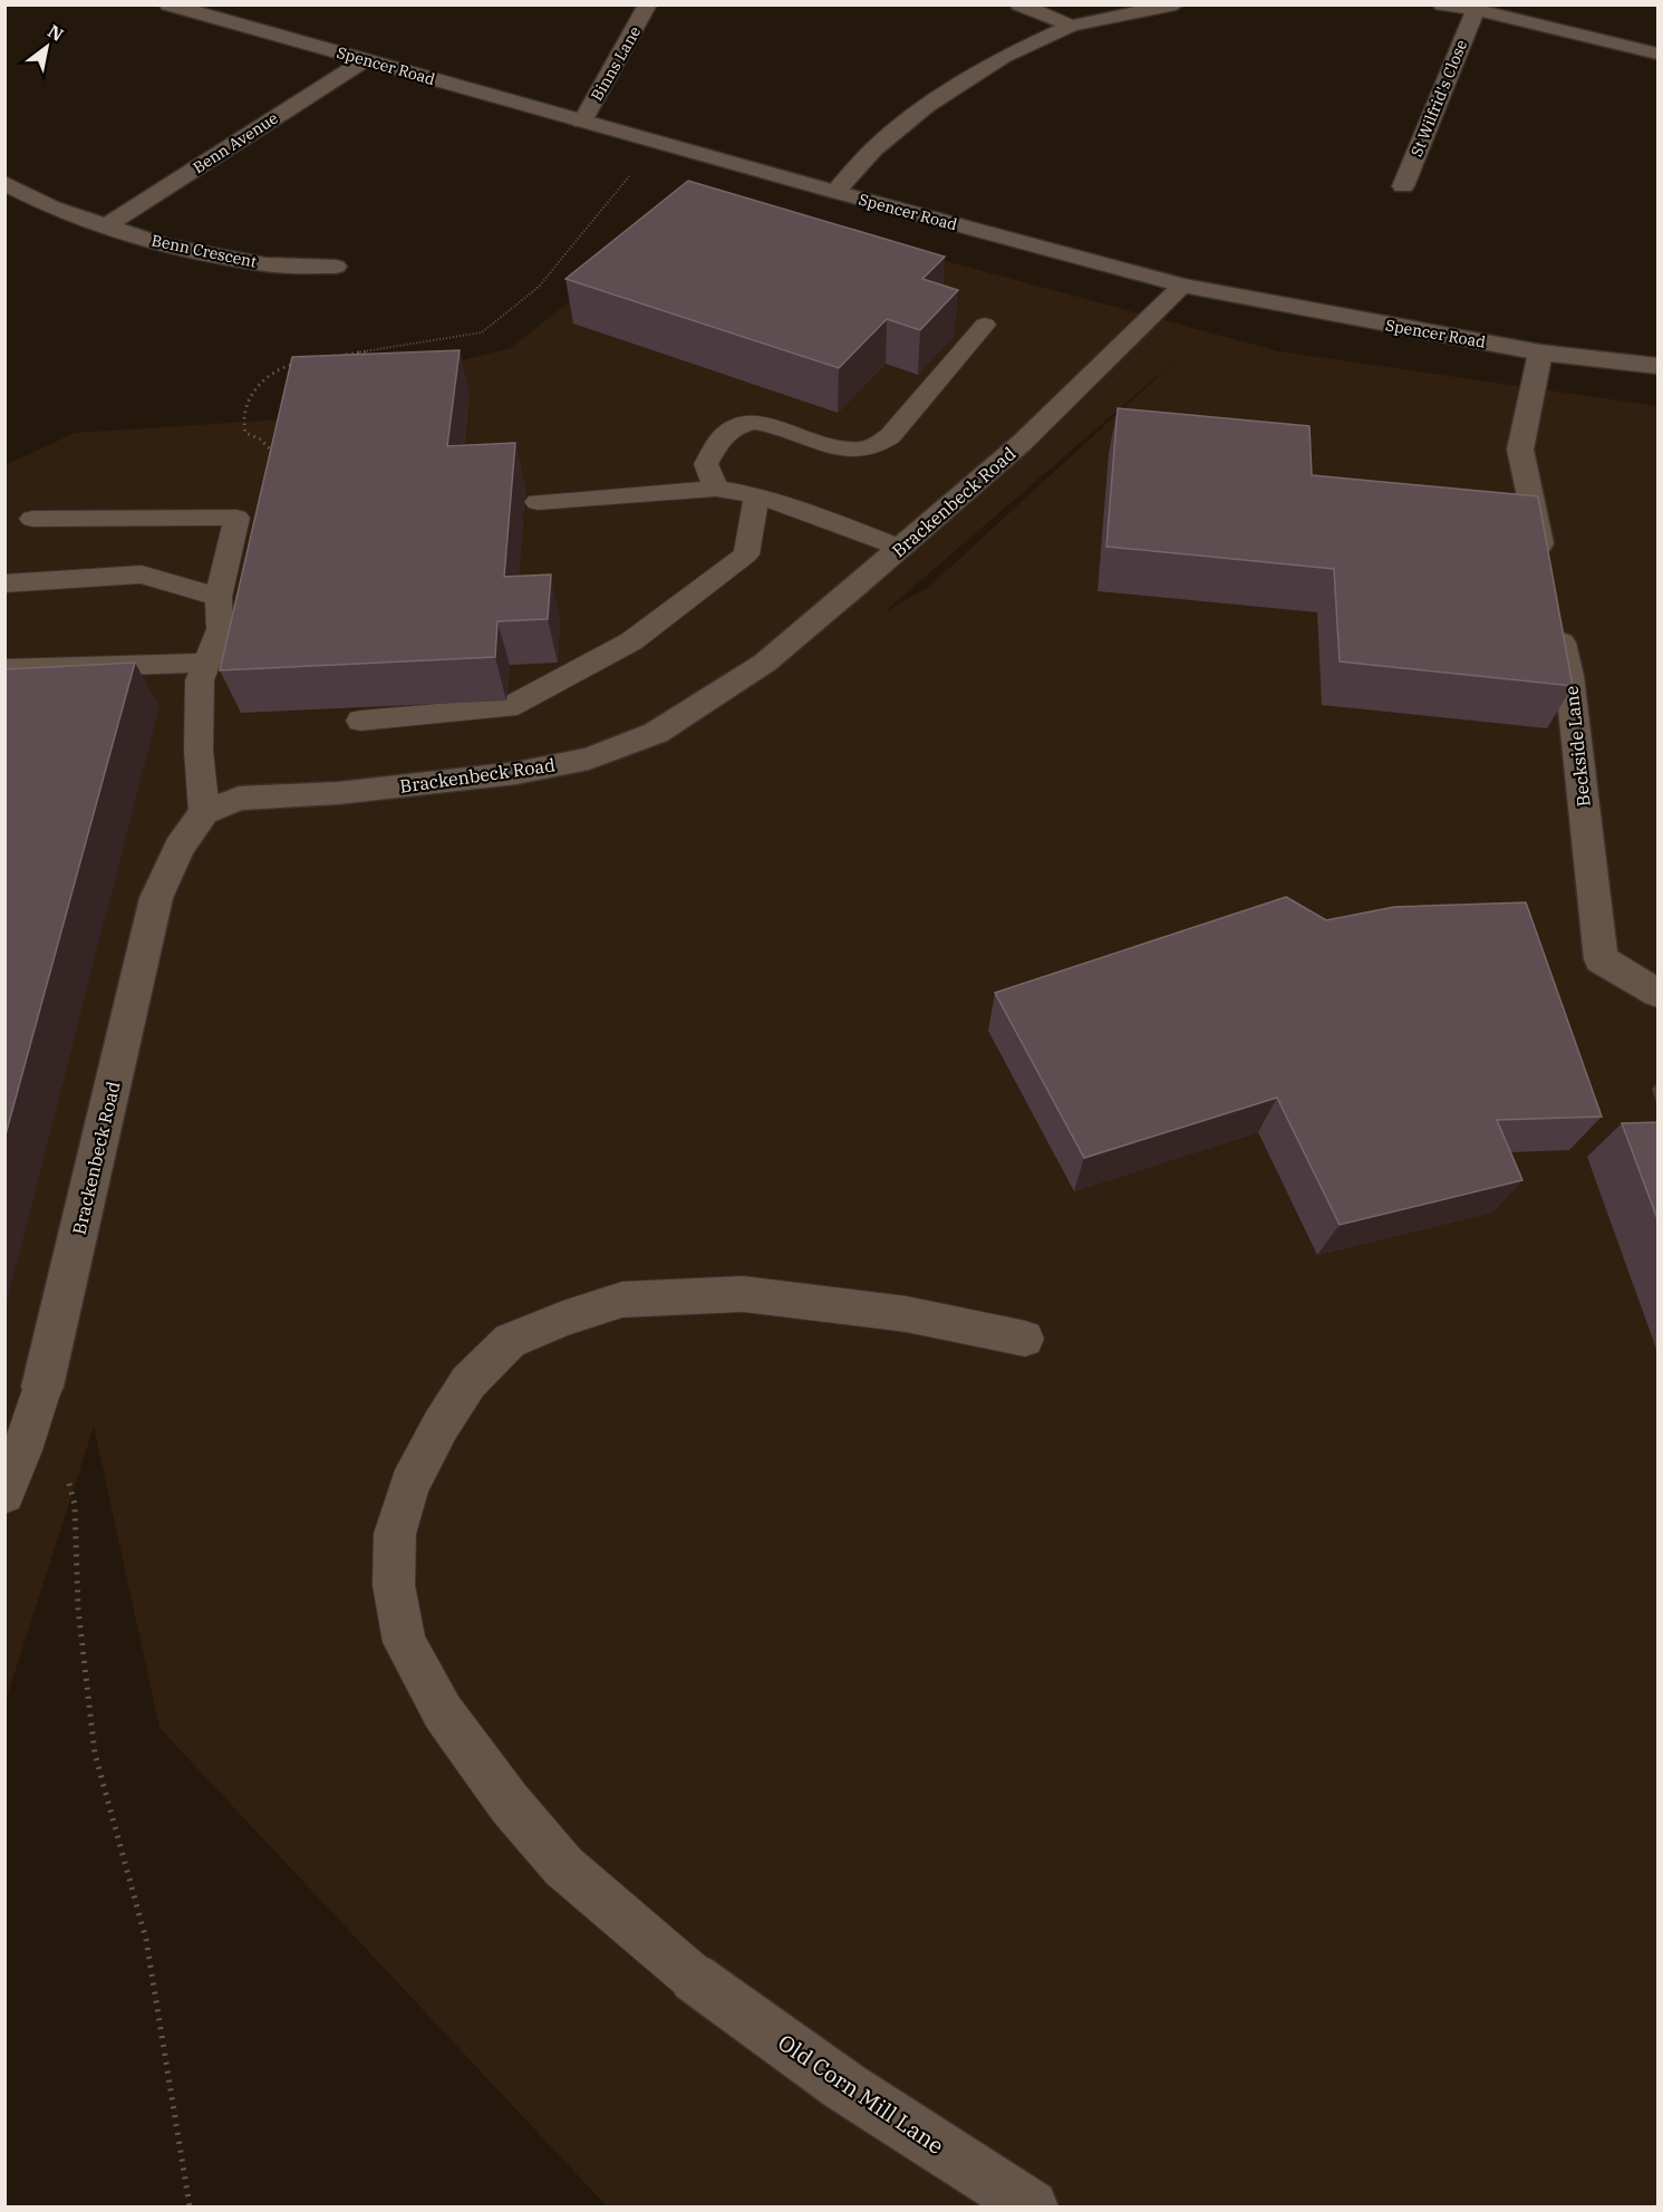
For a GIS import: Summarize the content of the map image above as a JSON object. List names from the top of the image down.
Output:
{
  "streets": {
    "street": [
      "Binns Lane",
      "Spencer Road",
      "St Wilfrid's Close",
      "Benn Avenue",
      "Benn Crescent",
      "Brackenbeck Road",
      "Beckside Lane",
      "Old Corn Mill Lane"
    ]
  },
  "crossings": [
    ["Binns Lane", "Spencer Road"],
    ["Spencer Road", "Benn Avenue"],
    ["Spencer Road", "Brackenbeck Road"],
    ["Benn Avenue", "Benn Crescent"]
  ],
  "north": "top right"
}
